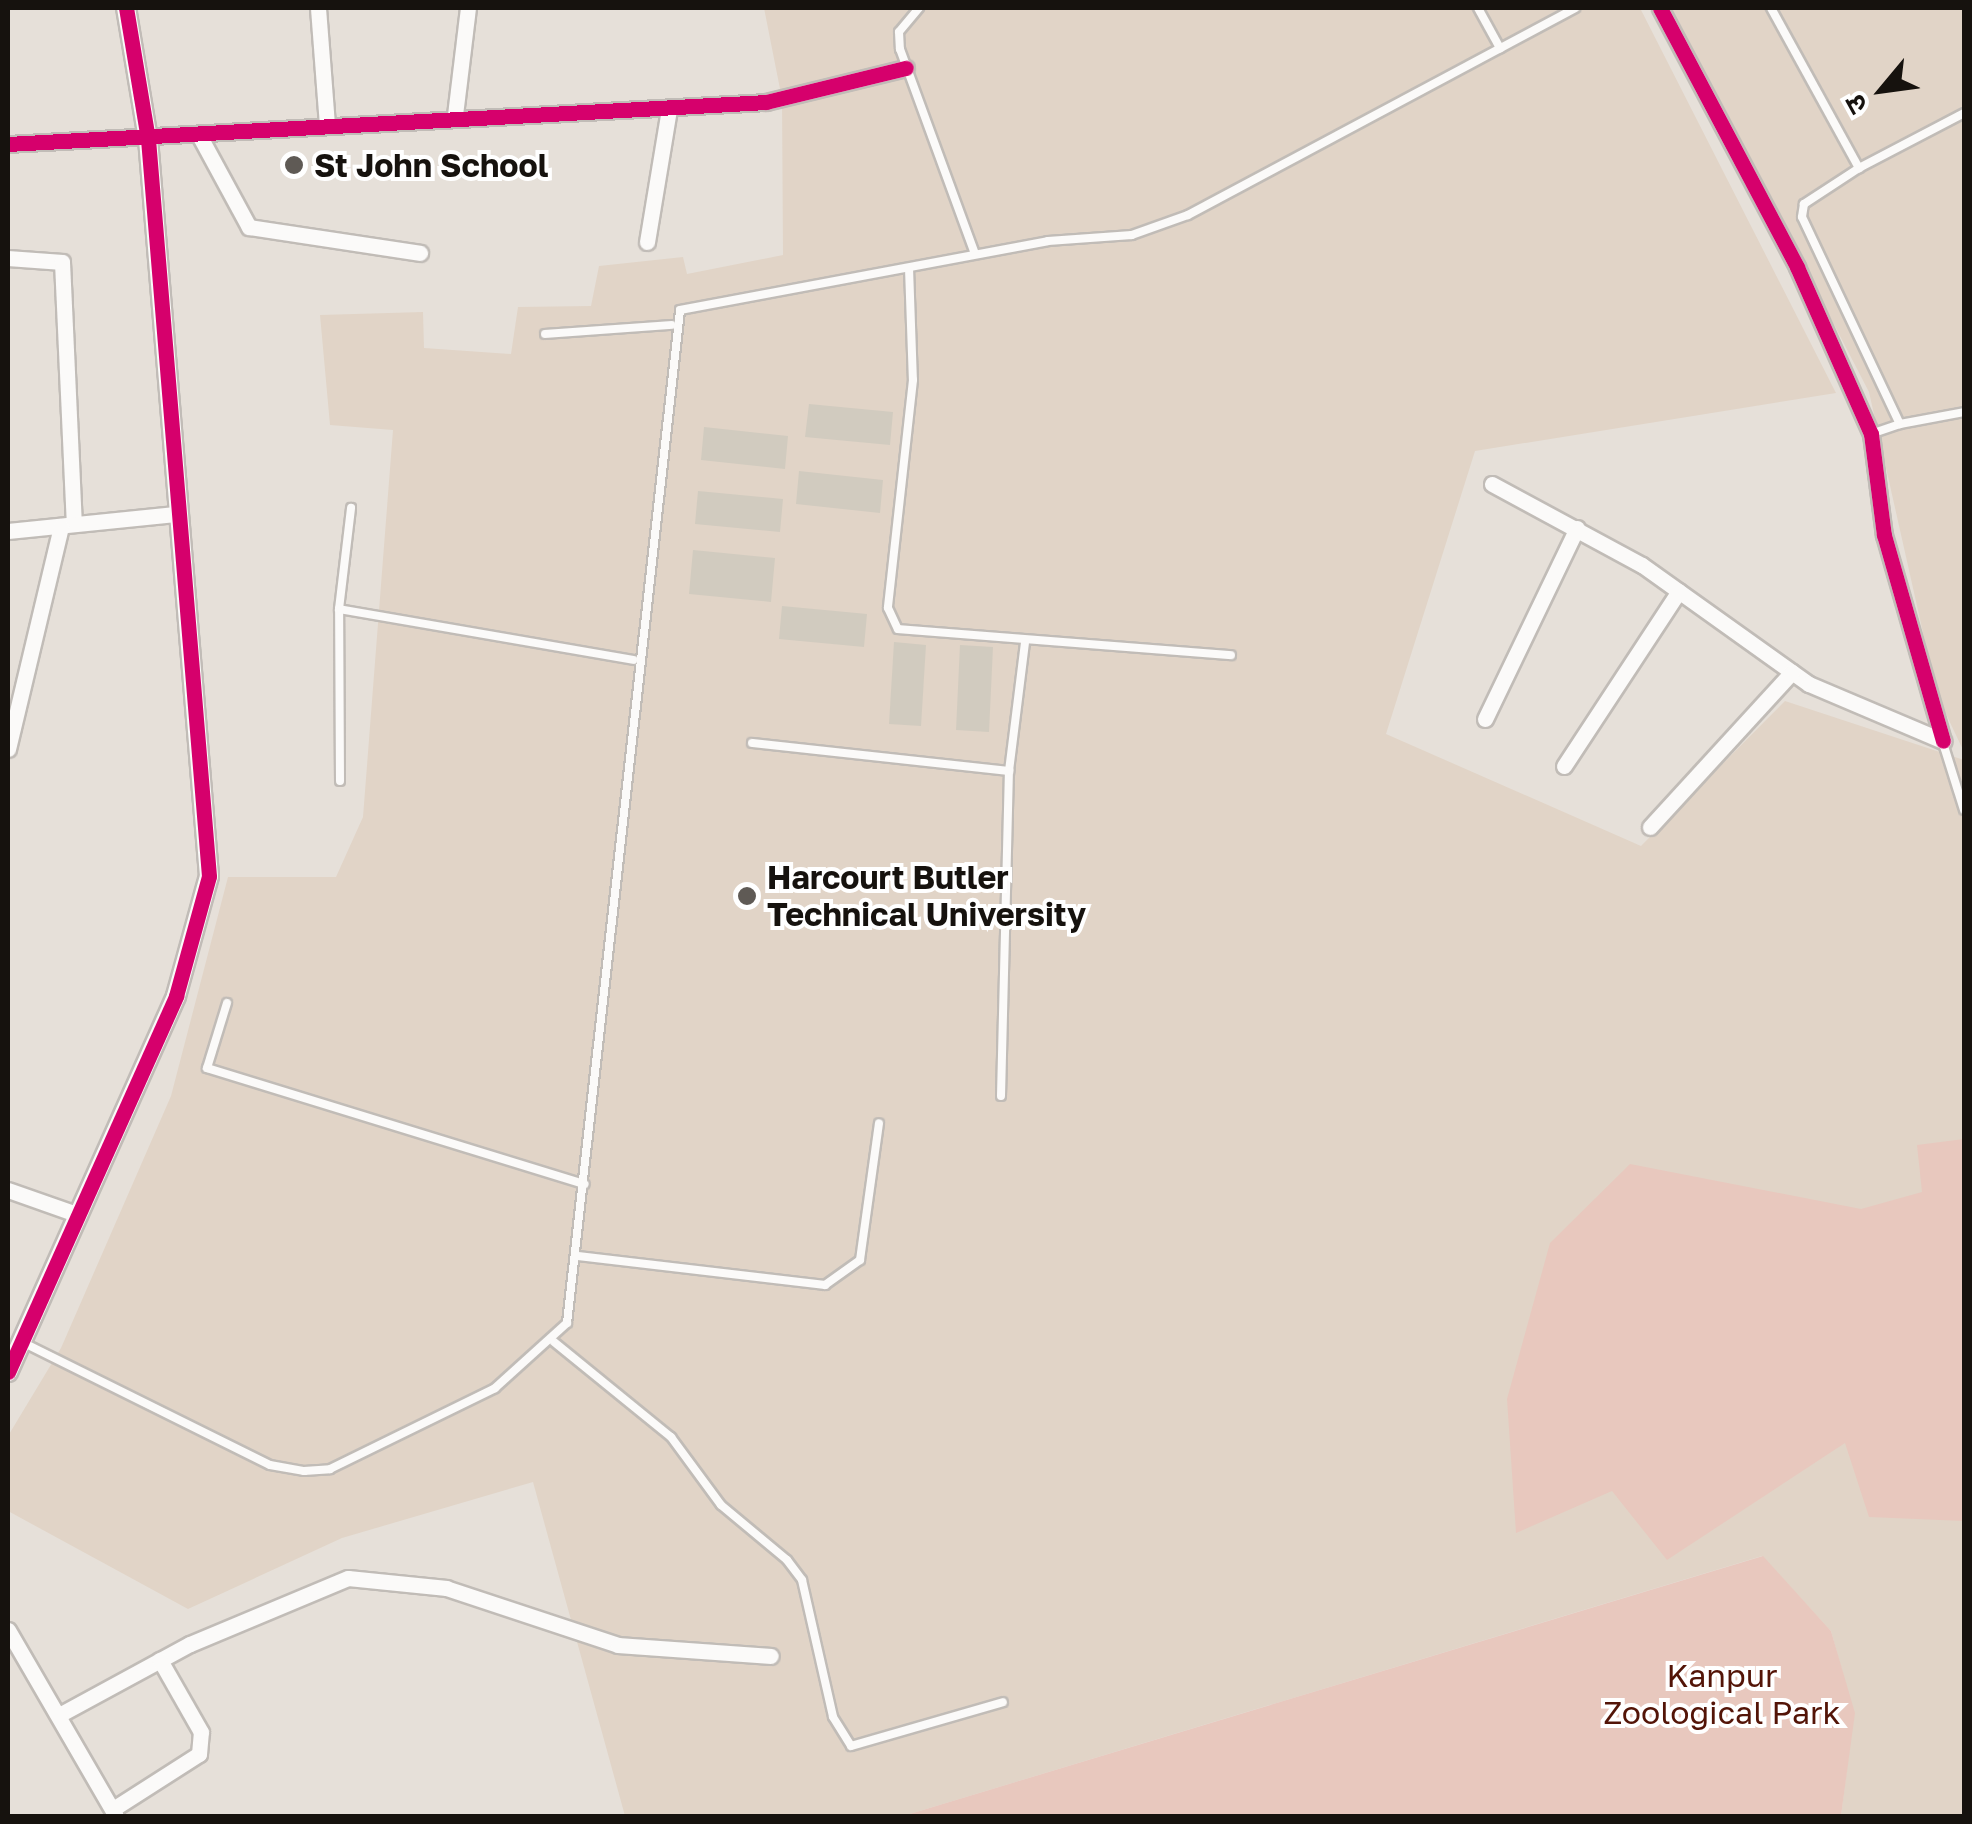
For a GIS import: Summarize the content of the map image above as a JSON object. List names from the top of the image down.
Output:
{
  "parks": ["Kanpur Zoological Park"],
  "places": ["St John School", "Harcourt Butler Technical University"],
  "north": "bottom left"
}
